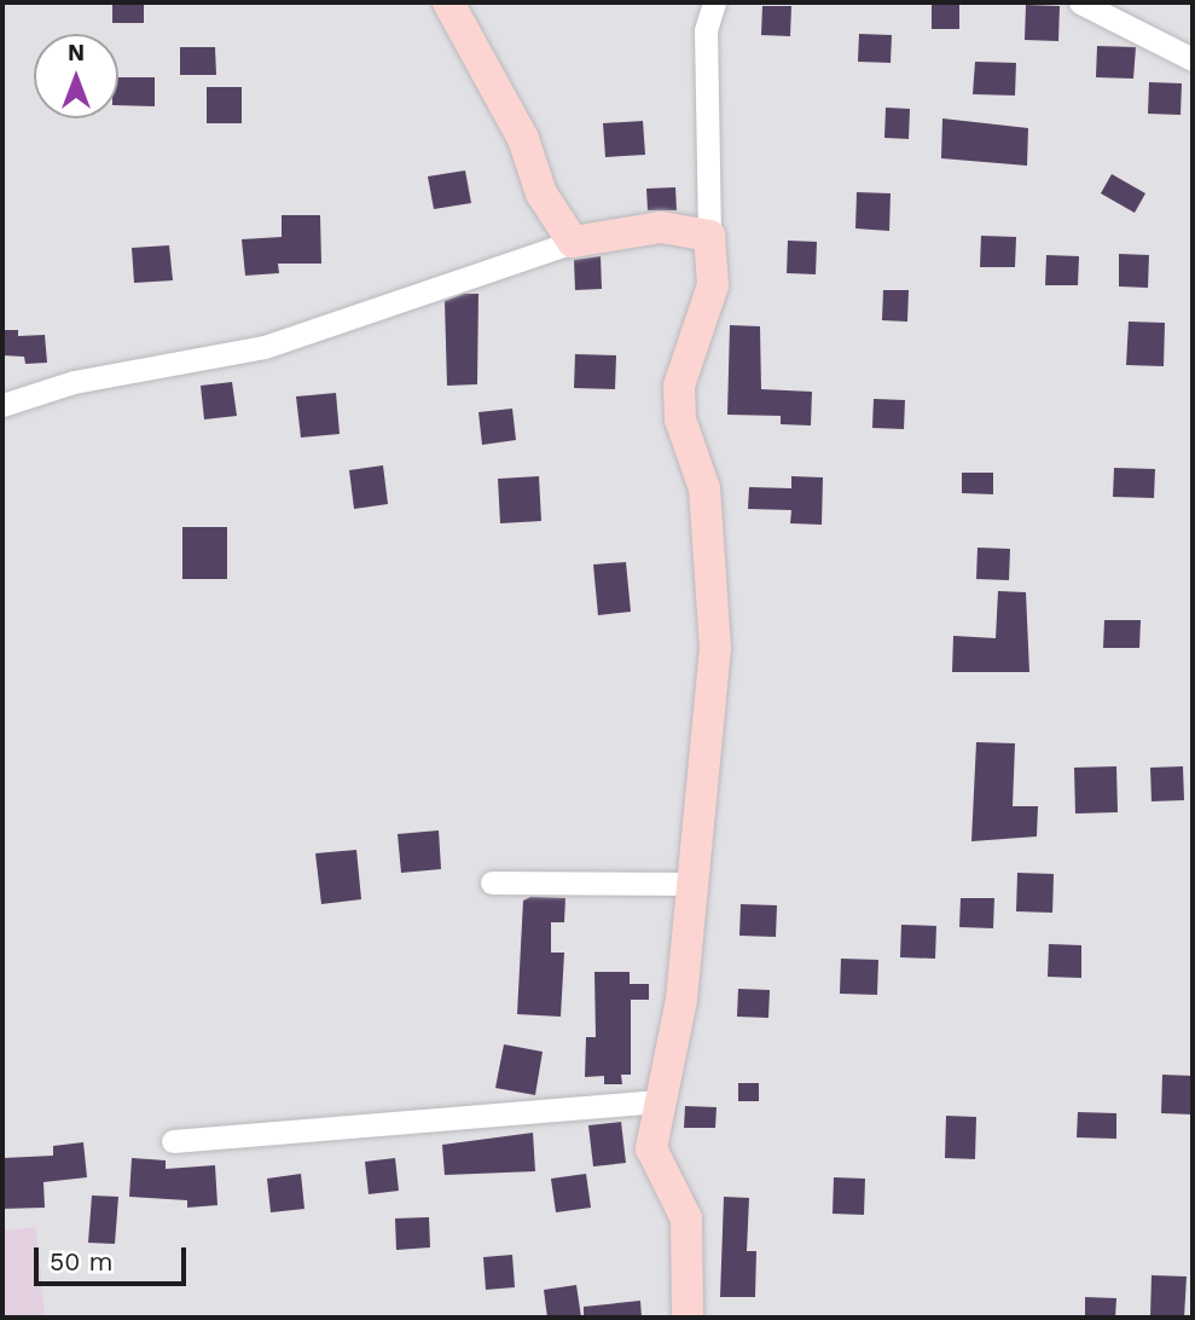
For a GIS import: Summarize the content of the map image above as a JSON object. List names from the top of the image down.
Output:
{
  "scale_bar": "50 m",
  "north": "top"
}
